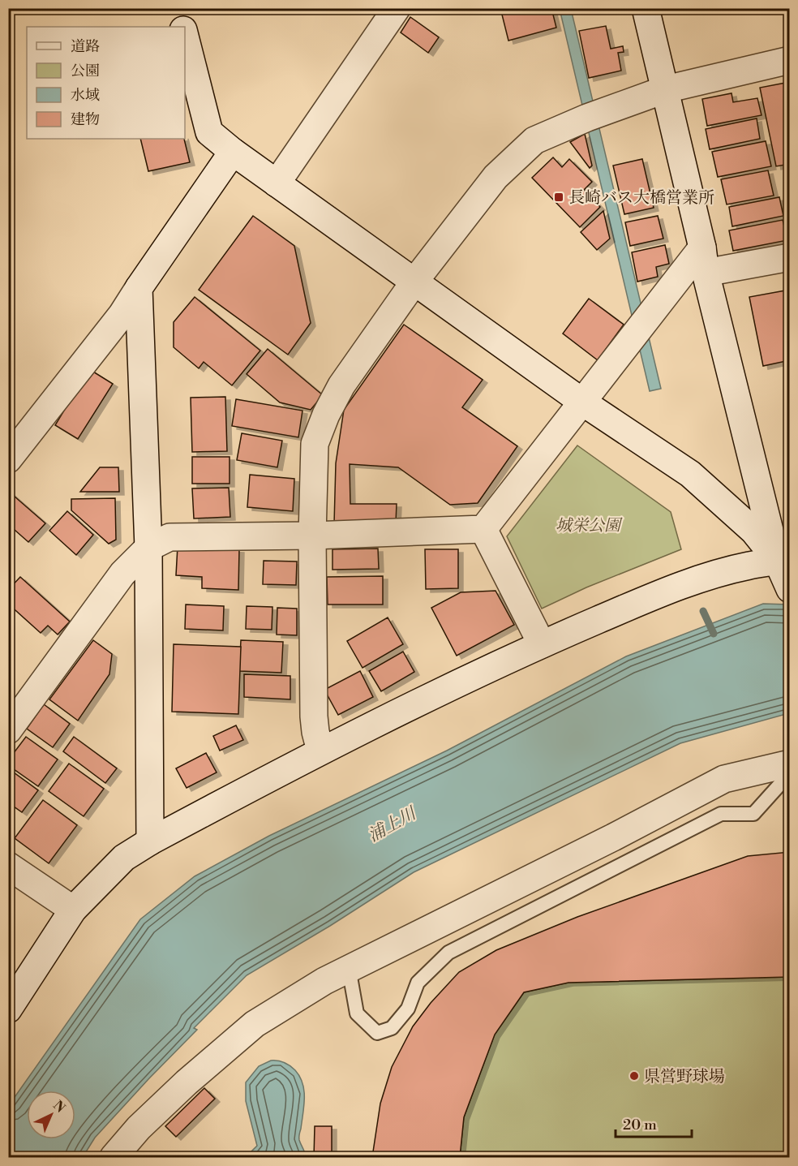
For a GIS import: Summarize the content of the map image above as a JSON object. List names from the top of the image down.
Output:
{
  "water": ["浦上川"],
  "parks": ["城栄公園"],
  "places": {
    "transit": ["長崎バス大橋営業所"],
    "other": ["県営野球場"]
  },
  "legend": [
    "道路",
    "公園",
    "水域",
    "建物"
  ],
  "scale_bar": "20 m",
  "north": "top right"
}
